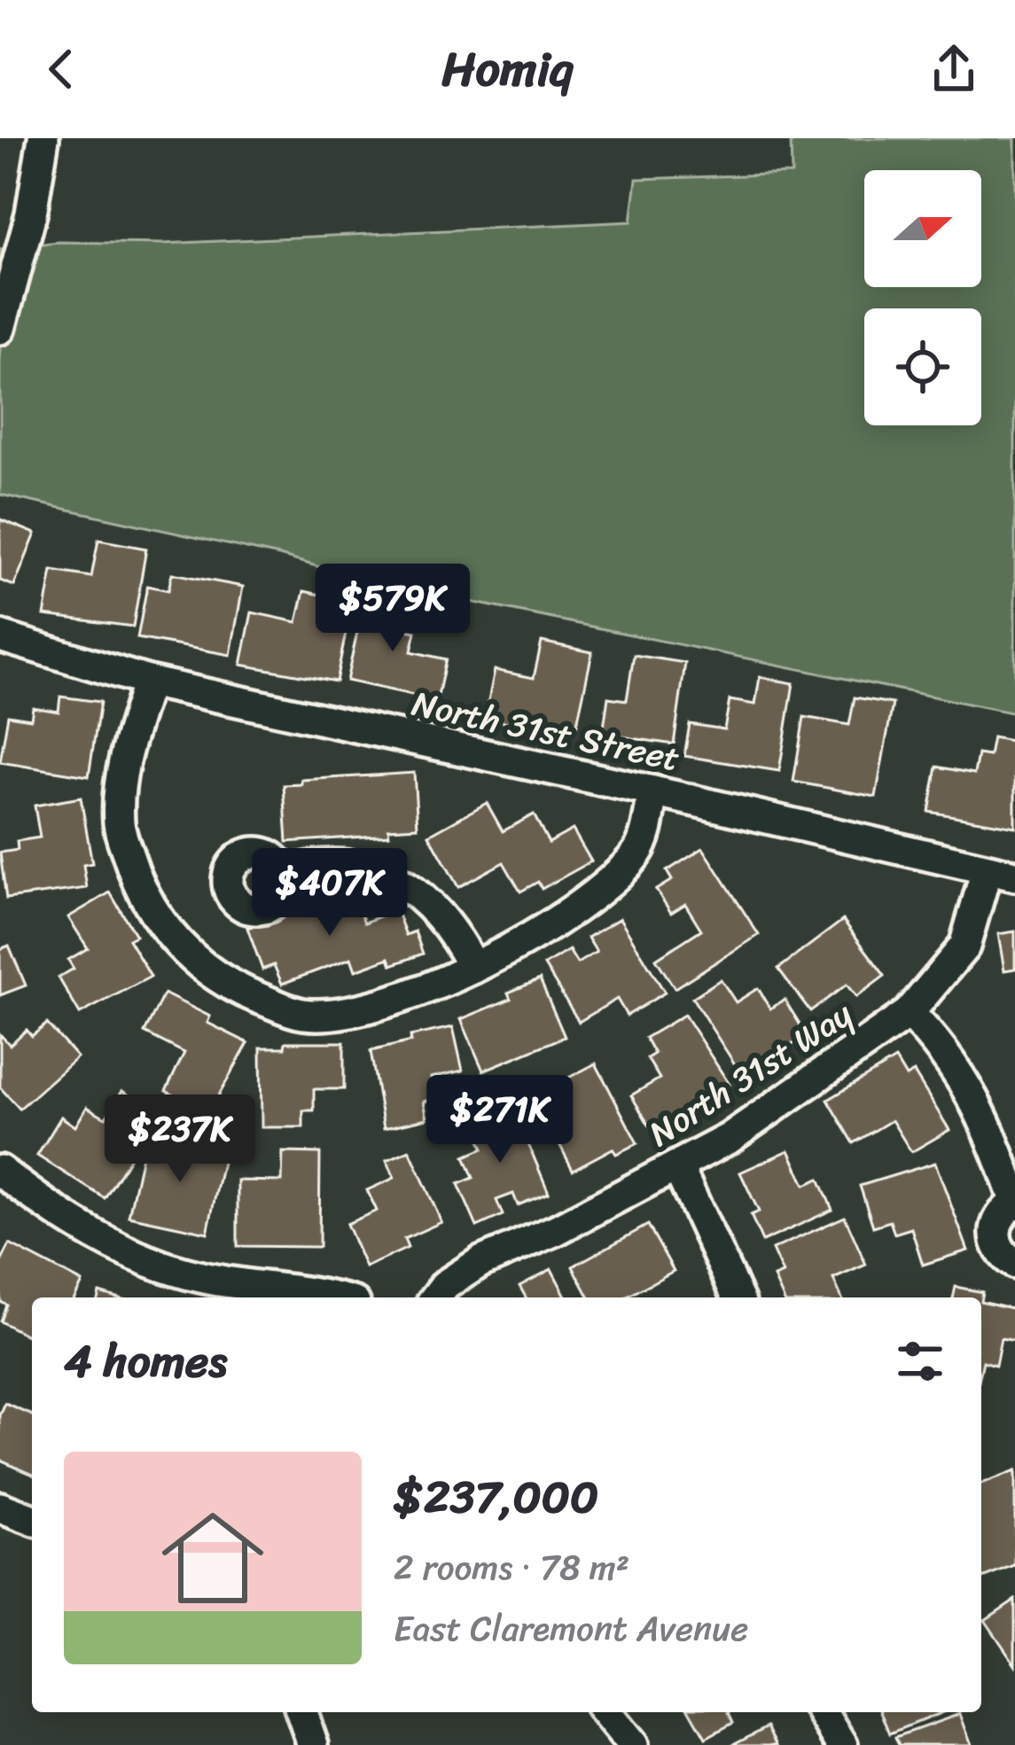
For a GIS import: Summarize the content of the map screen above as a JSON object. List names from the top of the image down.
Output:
{
  "streets": {
    "street": ["North 31st Street", "North 31st Way"]
  },
  "crossings": [
    ["North 31st Street", "North 31st Way"]
  ],
  "north": "right",
  "page": {
    "header": "Homiq",
    "price": [
      "$579K",
      "$407K",
      "$271K",
      "$237K"
    ],
    "heading": "4 homes",
    "list": [
      {
        "name": "$237,000",
        "note": "2 rooms · 78 m² · East Claremont Avenue"
      }
    ]
  }
}
